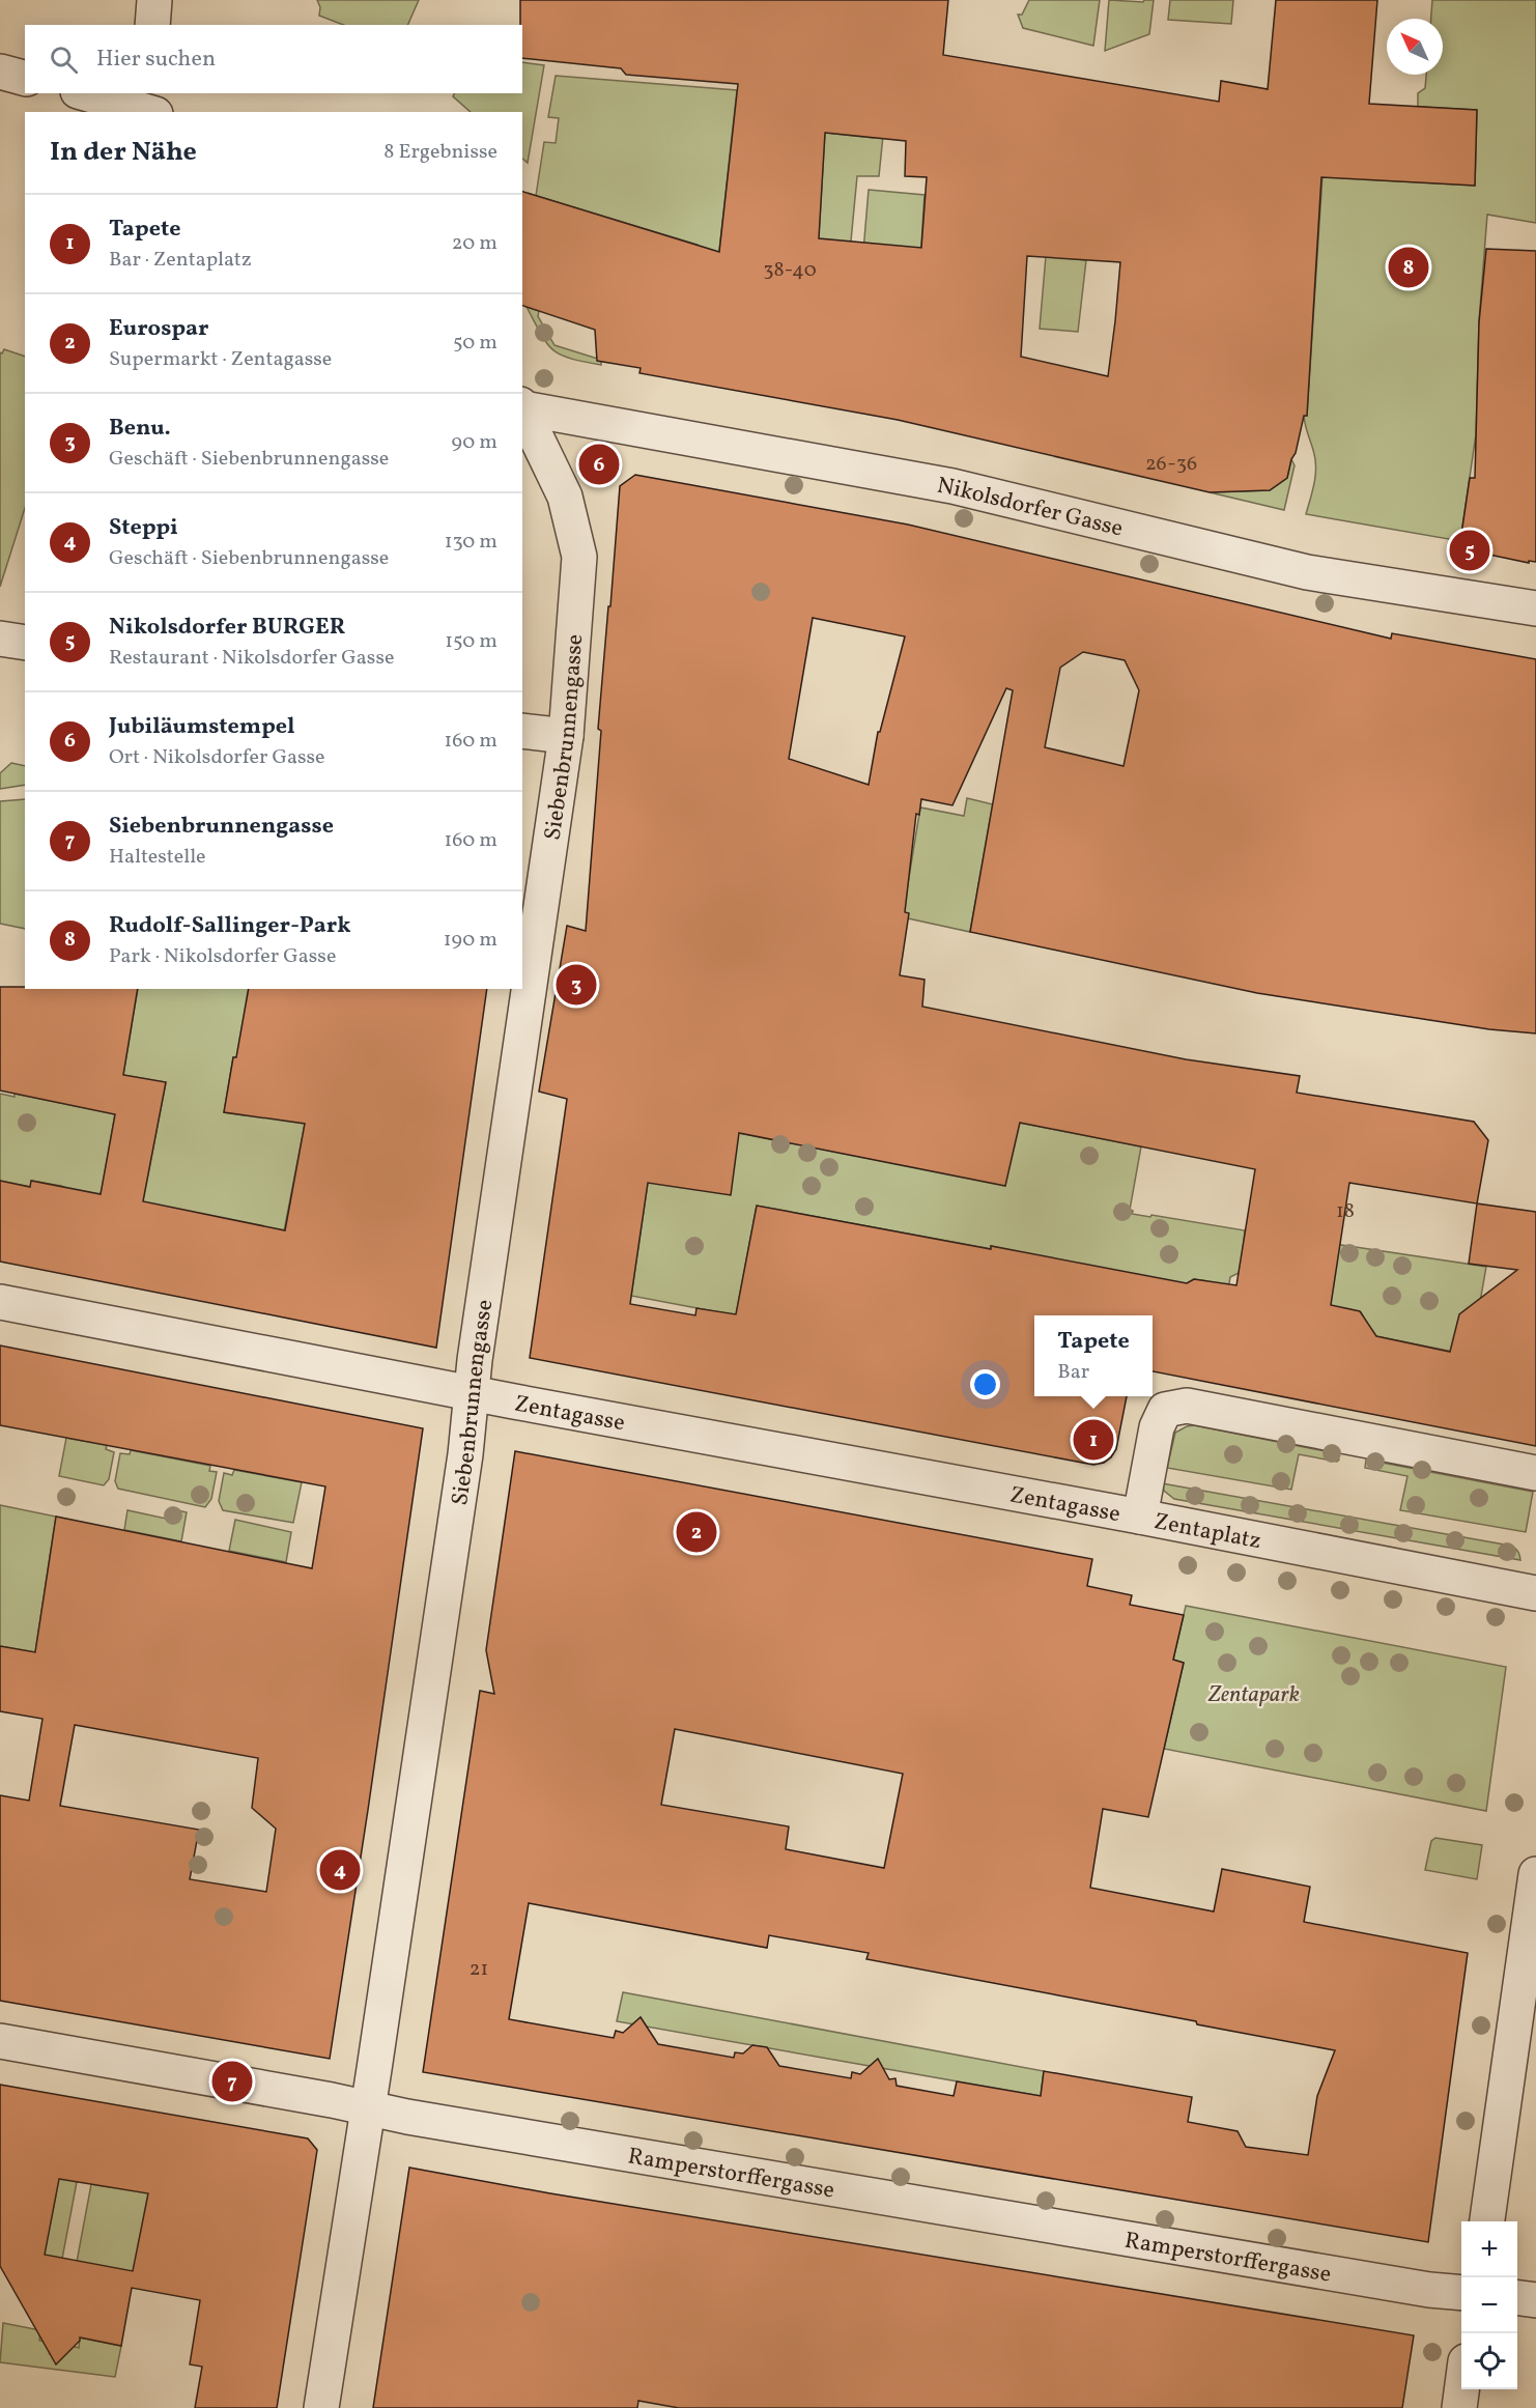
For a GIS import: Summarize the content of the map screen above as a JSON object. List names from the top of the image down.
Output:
{
  "streets": {
    "street": [
      "Nikolsdorfer Gasse",
      "Siebenbrunnengasse",
      "Zentagasse",
      "Zentaplatz",
      "Ramperstorffergasse"
    ]
  },
  "crossings": [
    ["Nikolsdorfer Gasse", "Siebenbrunnengasse"],
    ["Siebenbrunnengasse", "Zentagasse"],
    ["Siebenbrunnengasse", "Ramperstorffergasse"],
    ["Zentagasse", "Zentaplatz"]
  ],
  "parks": ["Zentapark"],
  "house_numbers": [
    "38-40",
    "26-36",
    "18",
    "21"
  ],
  "north": "top left",
  "page": {
    "search": "Hier suchen",
    "heading": ["In der Nähe", "8 Ergebnisse"],
    "list": [
      {
        "mark": "1",
        "name": "Tapete",
        "note": "Bar · Zentaplatz",
        "value": "20 m"
      },
      {
        "mark": "2",
        "name": "Eurospar",
        "note": "Supermarkt · Zentagasse",
        "value": "50 m"
      },
      {
        "mark": "3",
        "name": "Benu.",
        "note": "Geschäft · Siebenbrunnengasse",
        "value": "90 m"
      },
      {
        "mark": "4",
        "name": "Steppi",
        "note": "Geschäft · Siebenbrunnengasse",
        "value": "130 m"
      },
      {
        "mark": "5",
        "name": "Nikolsdorfer BURGER",
        "note": "Restaurant · Nikolsdorfer Gasse",
        "value": "150 m"
      },
      {
        "mark": "6",
        "name": "Jubiläumstempel",
        "note": "Ort · Nikolsdorfer Gasse",
        "value": "160 m"
      },
      {
        "mark": "7",
        "name": "Siebenbrunnengasse",
        "note": "Haltestelle",
        "value": "160 m"
      },
      {
        "mark": "8",
        "name": "Rudolf-Sallinger-Park",
        "note": "Park · Nikolsdorfer Gasse",
        "value": "190 m"
      }
    ],
    "pins": [
      "8",
      "6",
      "5",
      "3",
      "1",
      "2",
      "4",
      "7"
    ],
    "popup": ["Tapete", "Bar"],
    "map_buttons": ["+", "−"]
  }
}
